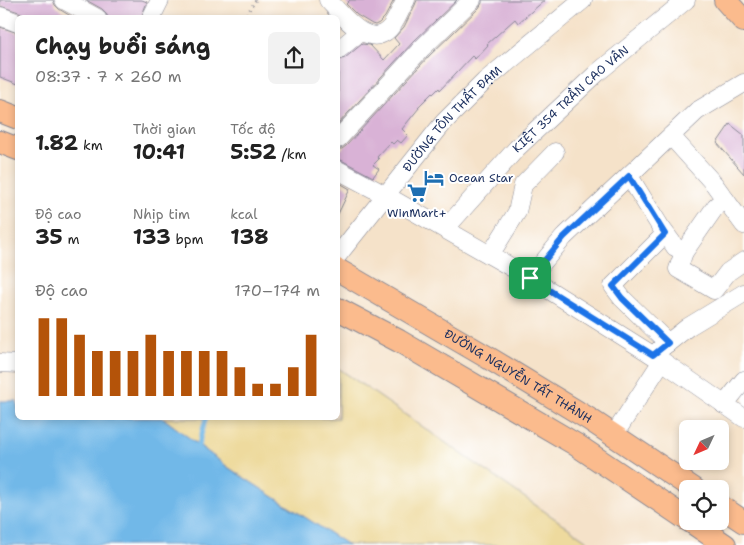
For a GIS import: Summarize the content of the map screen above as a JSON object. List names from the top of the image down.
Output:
{
  "streets": {
    "main road": ["ĐƯỜNG NGUYỄN TẤT THÀNH"],
    "street": ["KIỆT 354 TRẦN CAO VÂN", "ĐƯỜNG TÔN THẤT ĐẠM"]
  },
  "places": {
    "hotel": ["Ocean Star"],
    "supermarket": ["WinMart+"]
  },
  "north": "bottom left",
  "page": {
    "heading": ["Chạy buổi sáng", "08:37 · 7 × 260 m"],
    "stats": [
      ["1.82 km"],
      ["Thời gian", "10:41"],
      ["Tốc độ", "5:52 /km"],
      ["Độ cao", "35 m"],
      ["Nhịp tim", "133 bpm"],
      ["kcal", "138"]
    ],
    "chart": ["Độ cao", "170–174 m"]
  }
}
